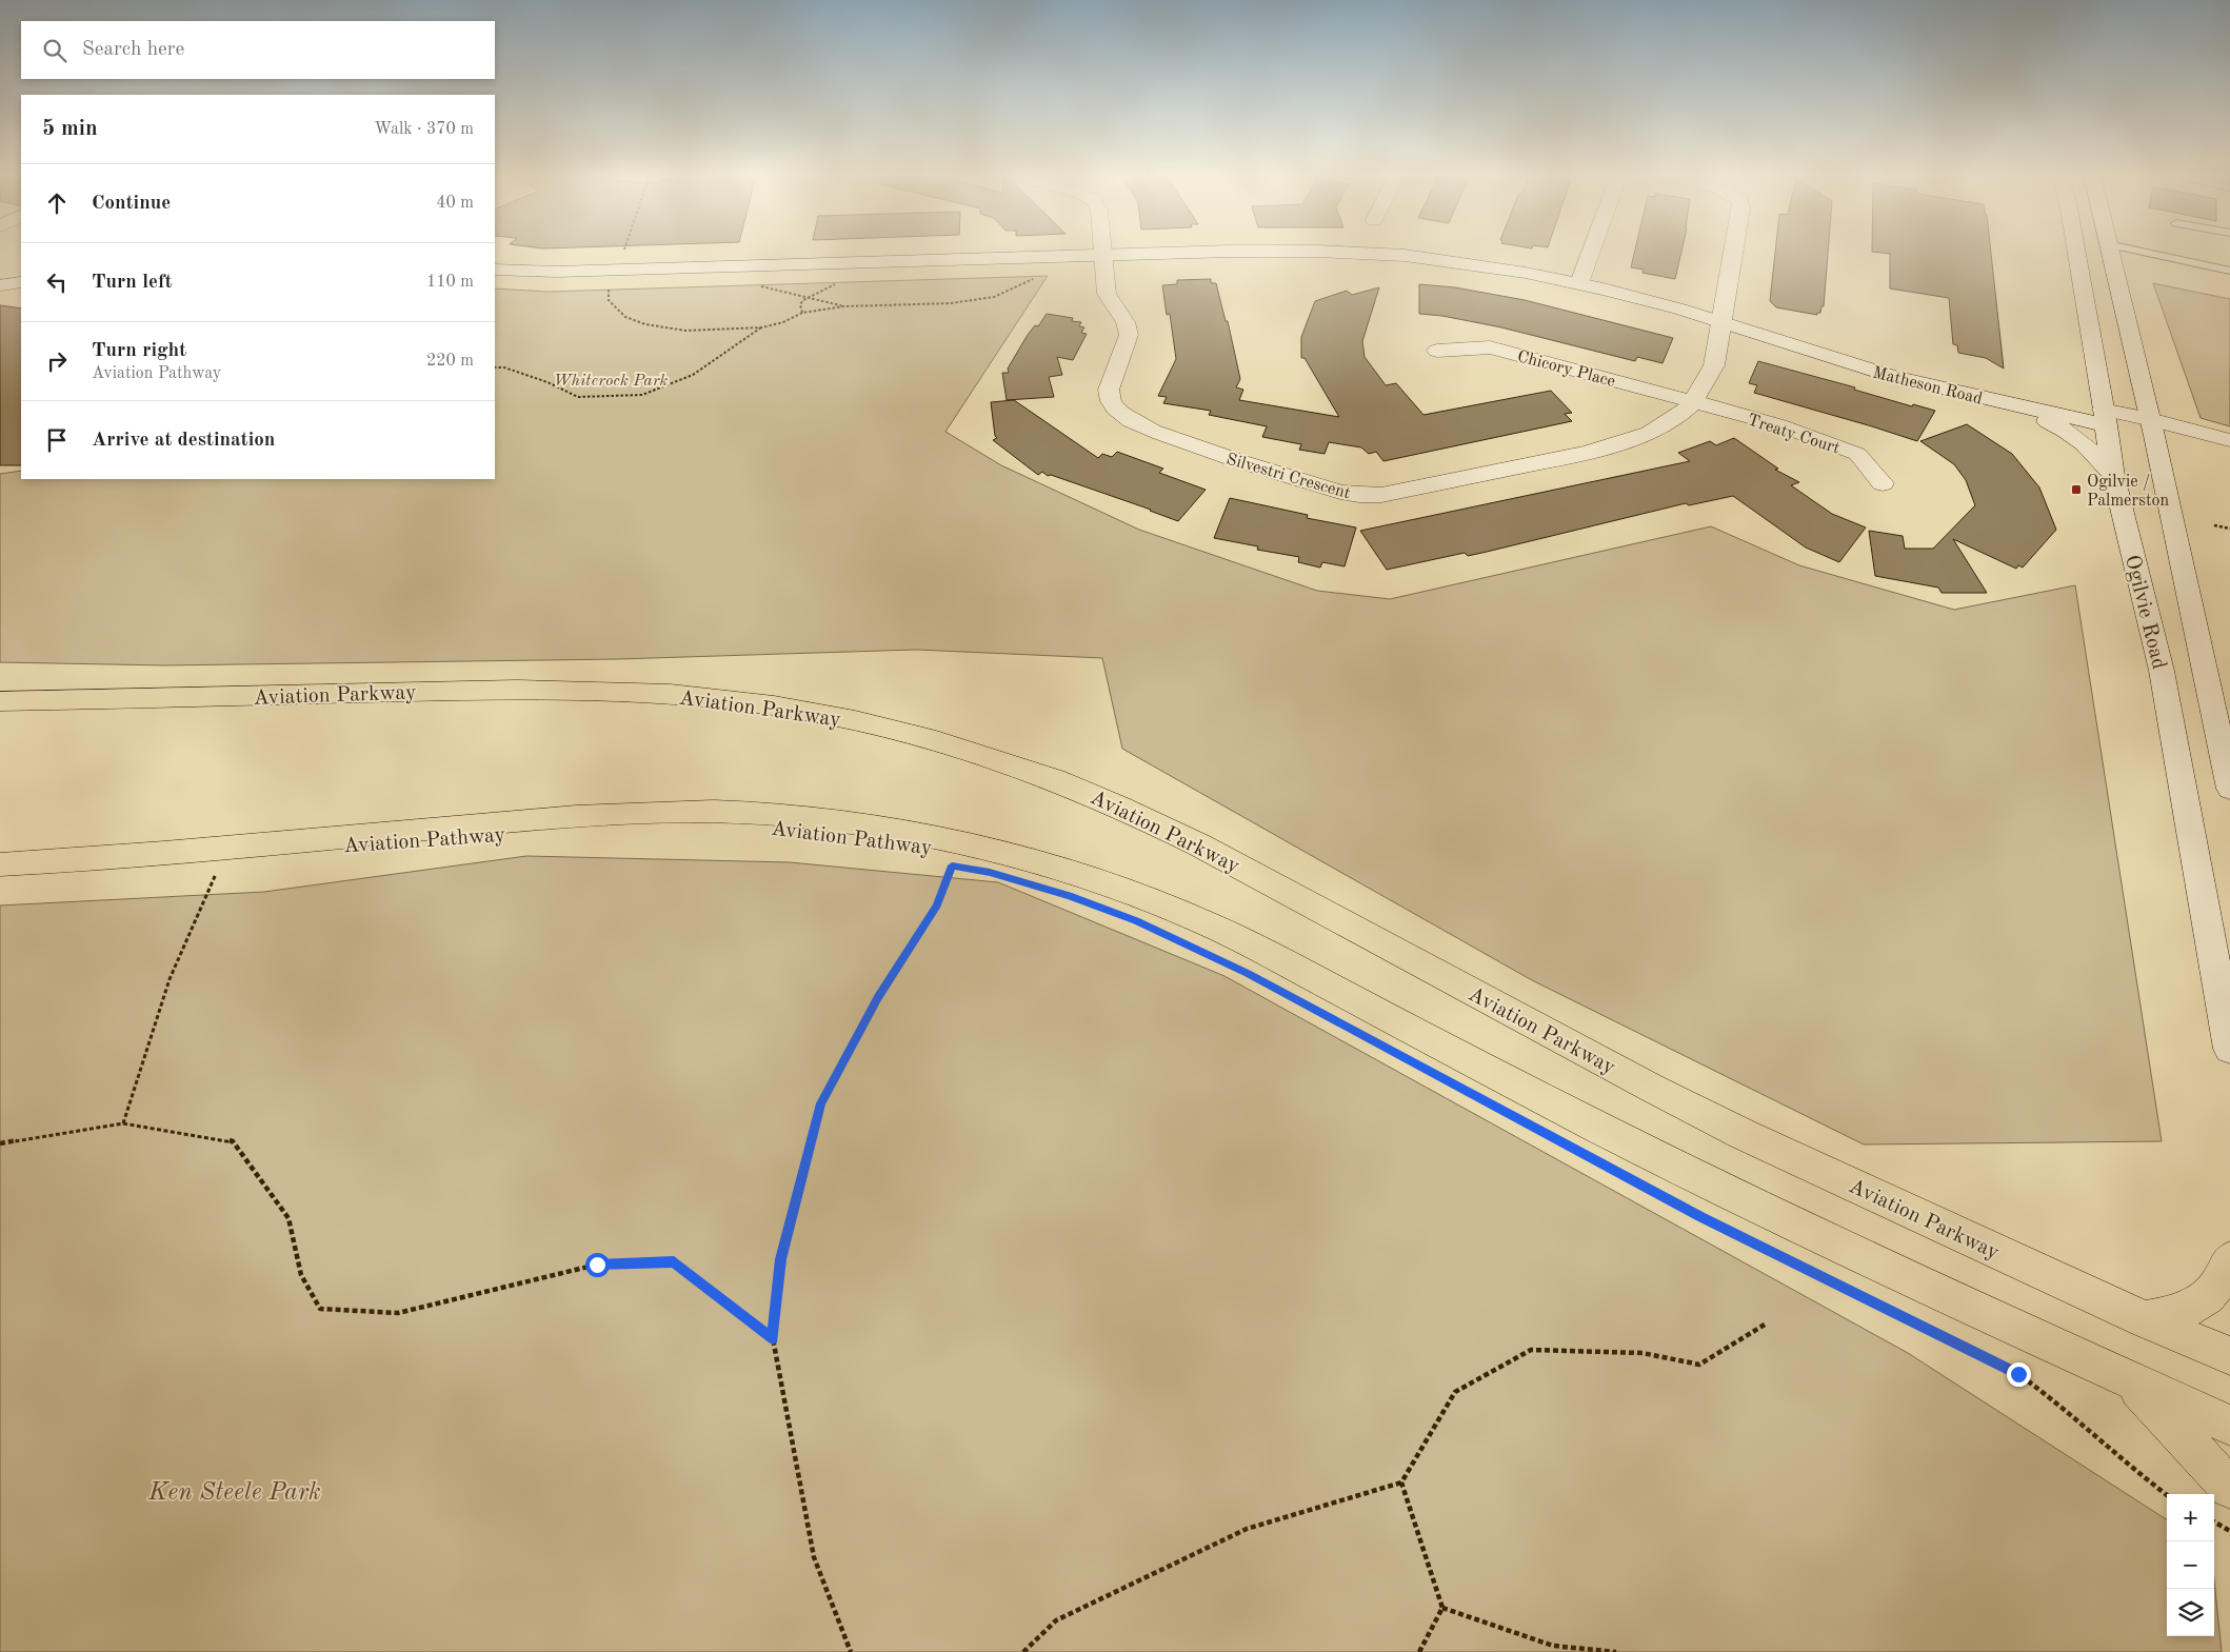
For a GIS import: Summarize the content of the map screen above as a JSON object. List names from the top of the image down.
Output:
{
  "streets": {
    "main road": ["Aviation Parkway"],
    "street": [
      "Chicory Place",
      "Matheson Road",
      "Treaty Court",
      "Silvestri Crescent",
      "Ogilvie Road"
    ],
    "path": ["Aviation Pathway"]
  },
  "crossings": [
    ["Chicory Place", "Treaty Court"],
    ["Chicory Place", "Silvestri Crescent"],
    ["Matheson Road", "Silvestri Crescent"],
    ["Matheson Road", "Ogilvie Road"],
    ["Treaty Court", "Silvestri Crescent"]
  ],
  "parks": ["Whiterock Park", "Ken Steele Park"],
  "places": {
    "transit": ["Ogilvie / Palmerston"]
  },
  "page": {
    "search": "Search here",
    "heading": ["5 min", "Walk · 370 m"],
    "list": [
      ["Continue", "40 m"],
      ["Turn left", "110 m"],
      ["Turn right", "Aviation Pathway", "220 m"],
      "Arrive at destination"
    ],
    "map_buttons": ["+", "−"]
  }
}
